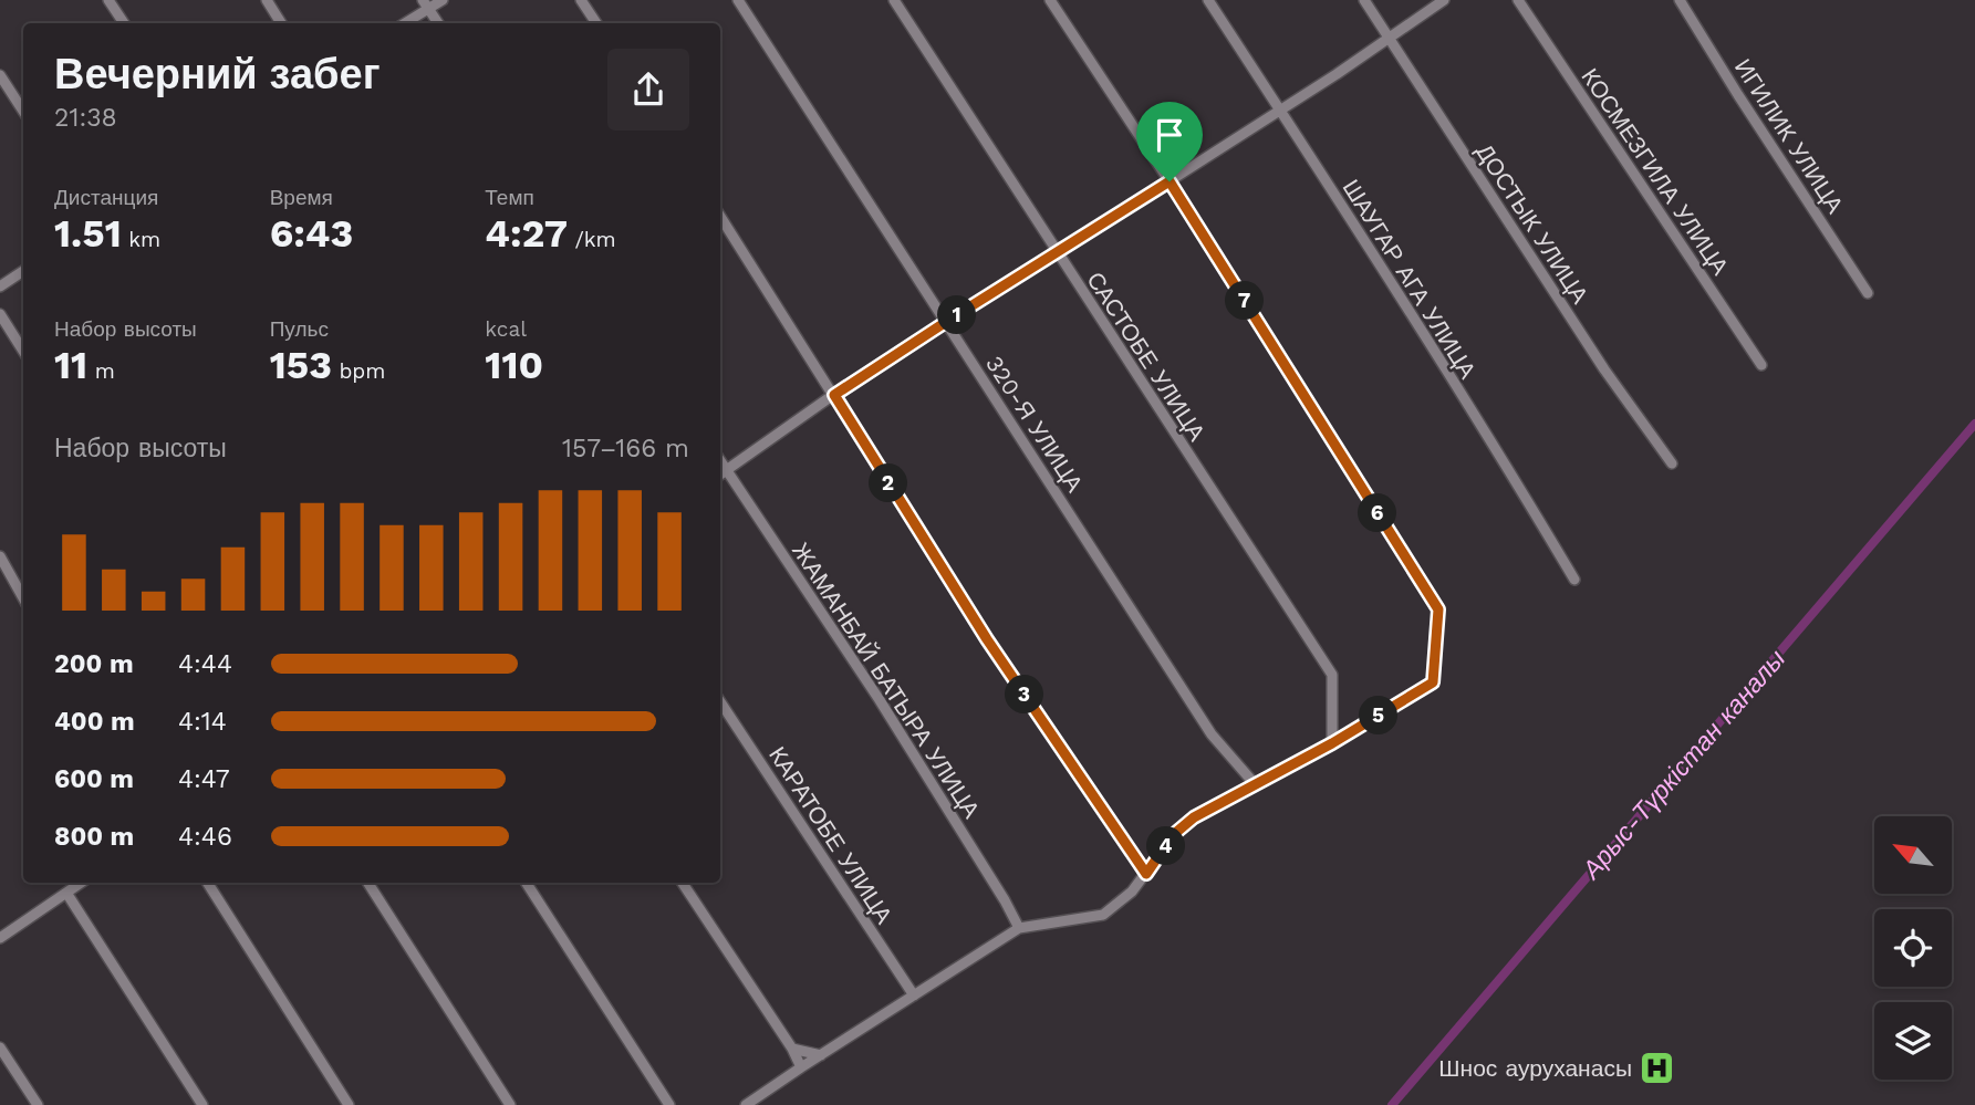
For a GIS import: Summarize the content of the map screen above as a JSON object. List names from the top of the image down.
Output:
{
  "streets": {
    "street": [
      "ИГИЛИК УЛИЦА",
      "КОСМЕЗГИЛА УЛИЦА",
      "ДОСТЫК УЛИЦА",
      "ШАУГАР АГА УЛИЦА",
      "САСТОБЕ УЛИЦА",
      "320-Я УЛИЦА",
      "ЖАМАНБАЙ БАТЫРА УЛИЦА",
      "КАРАТОБЕ УЛИЦА"
    ]
  },
  "water": ["Арыс-Түркістан каналы"],
  "places": {
    "hospital": ["Шнос ауруханасы"]
  },
  "north": "top left",
  "page": {
    "heading": ["Вечерний забег", "21:38"],
    "stats": [
      ["Дистанция", "1.51 km"],
      ["Время", "6:43"],
      ["Темп", "4:27 /km"],
      ["Набор высоты", "11 m"],
      ["Пульс", "153 bpm"],
      ["kcal", "110"]
    ],
    "pins": [
      "7",
      "1",
      "2",
      "6",
      "3",
      "5",
      "4"
    ],
    "chart": ["Набор высоты", "157–166 m"],
    "list": [
      {
        "name": "200 m",
        "note": "4:44"
      },
      {
        "name": "400 m",
        "note": "4:14"
      },
      {
        "name": "600 m",
        "note": "4:47"
      },
      {
        "name": "800 m",
        "note": "4:46"
      }
    ]
  }
}
